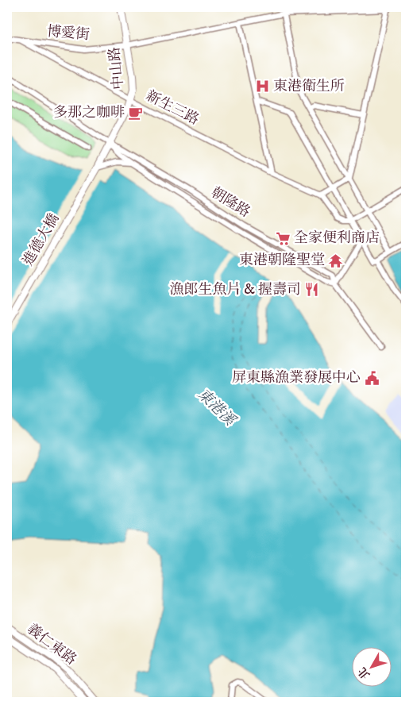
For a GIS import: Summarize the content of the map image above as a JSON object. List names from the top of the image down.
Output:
{
  "streets": {
    "street": [
      "博愛街",
      "中山路",
      "新生三路",
      "朝隆路",
      "進德大橋",
      "義仁東路"
    ]
  },
  "crossings": [
    ["博愛街", "中山路"],
    ["博愛街", "新生三路"],
    ["中山路", "新生三路"],
    ["中山路", "朝隆路"],
    ["中山路", "進德大橋"]
  ],
  "water": ["東港溪"],
  "places": {
    "hospital": ["東港衛生所"],
    "cafe": ["多那之咖啡"],
    "supermarket": ["全家便利商店"],
    "temple": ["東港朝隆聖堂"],
    "restaurant": ["漁郎生魚片 & 握壽司"],
    "public building": ["屏東縣漁業發展中心"]
  },
  "north": "bottom left"
}
